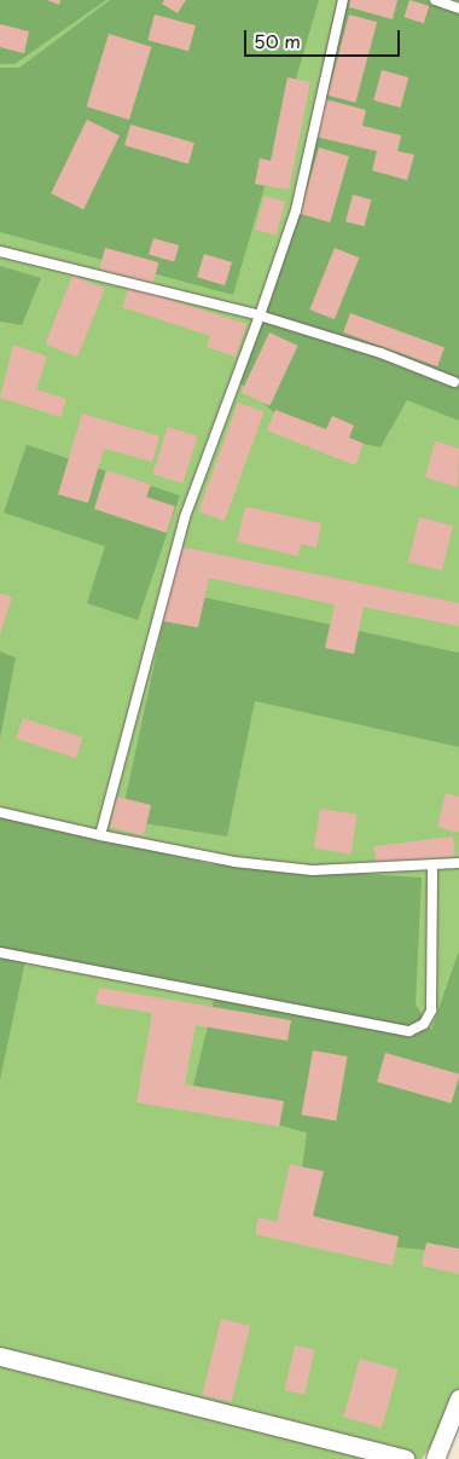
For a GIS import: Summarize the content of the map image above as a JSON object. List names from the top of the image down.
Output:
{
  "scale_bar": "50 m"
}
